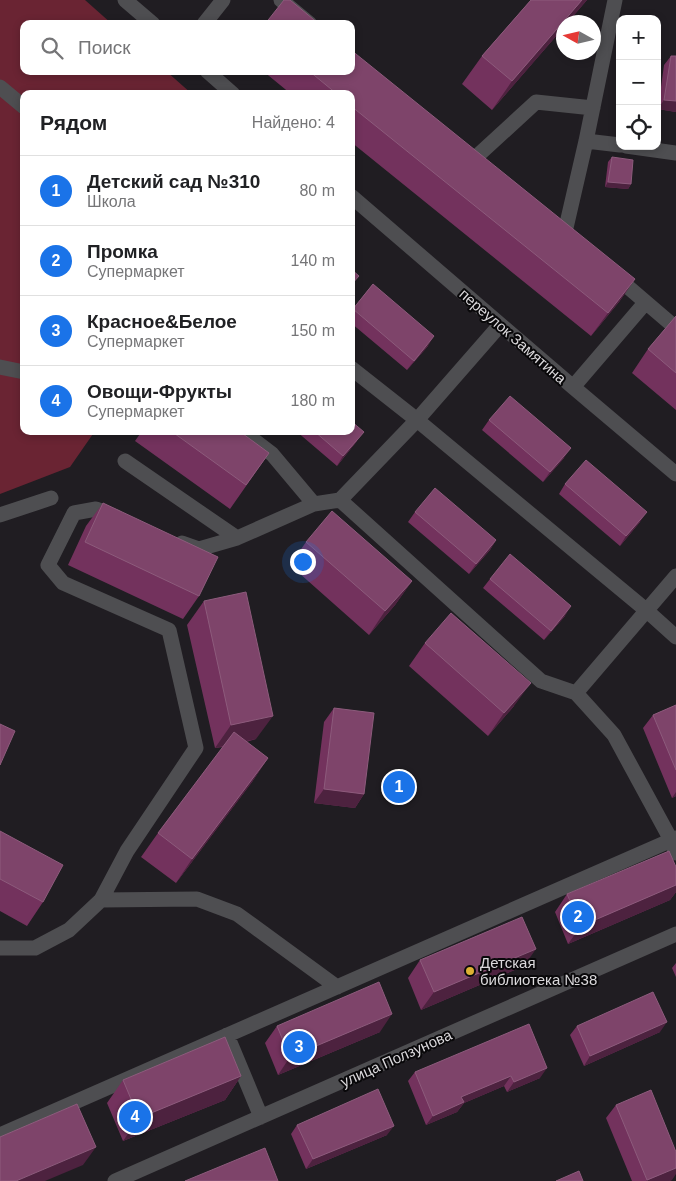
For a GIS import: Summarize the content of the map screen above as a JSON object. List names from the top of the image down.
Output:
{
  "streets": {
    "street": ["переулок Замятина", "улица Ползунова"]
  },
  "places": ["Детская библиотека №38"],
  "north": "left",
  "page": {
    "map_buttons": ["+", "−"],
    "search": "Поиск",
    "heading": ["Рядом", "Найдено: 4"],
    "list": [
      {
        "mark": "1",
        "name": "Детский сад №310",
        "note": "Школа",
        "value": "80 m"
      },
      {
        "mark": "2",
        "name": "Промка",
        "note": "Супермаркет",
        "value": "140 m"
      },
      {
        "mark": "3",
        "name": "Красное&Белое",
        "note": "Супермаркет",
        "value": "150 m"
      },
      {
        "mark": "4",
        "name": "Овощи-Фрукты",
        "note": "Супермаркет",
        "value": "180 m"
      }
    ],
    "pins": [
      "1",
      "2",
      "3",
      "4"
    ]
  }
}
